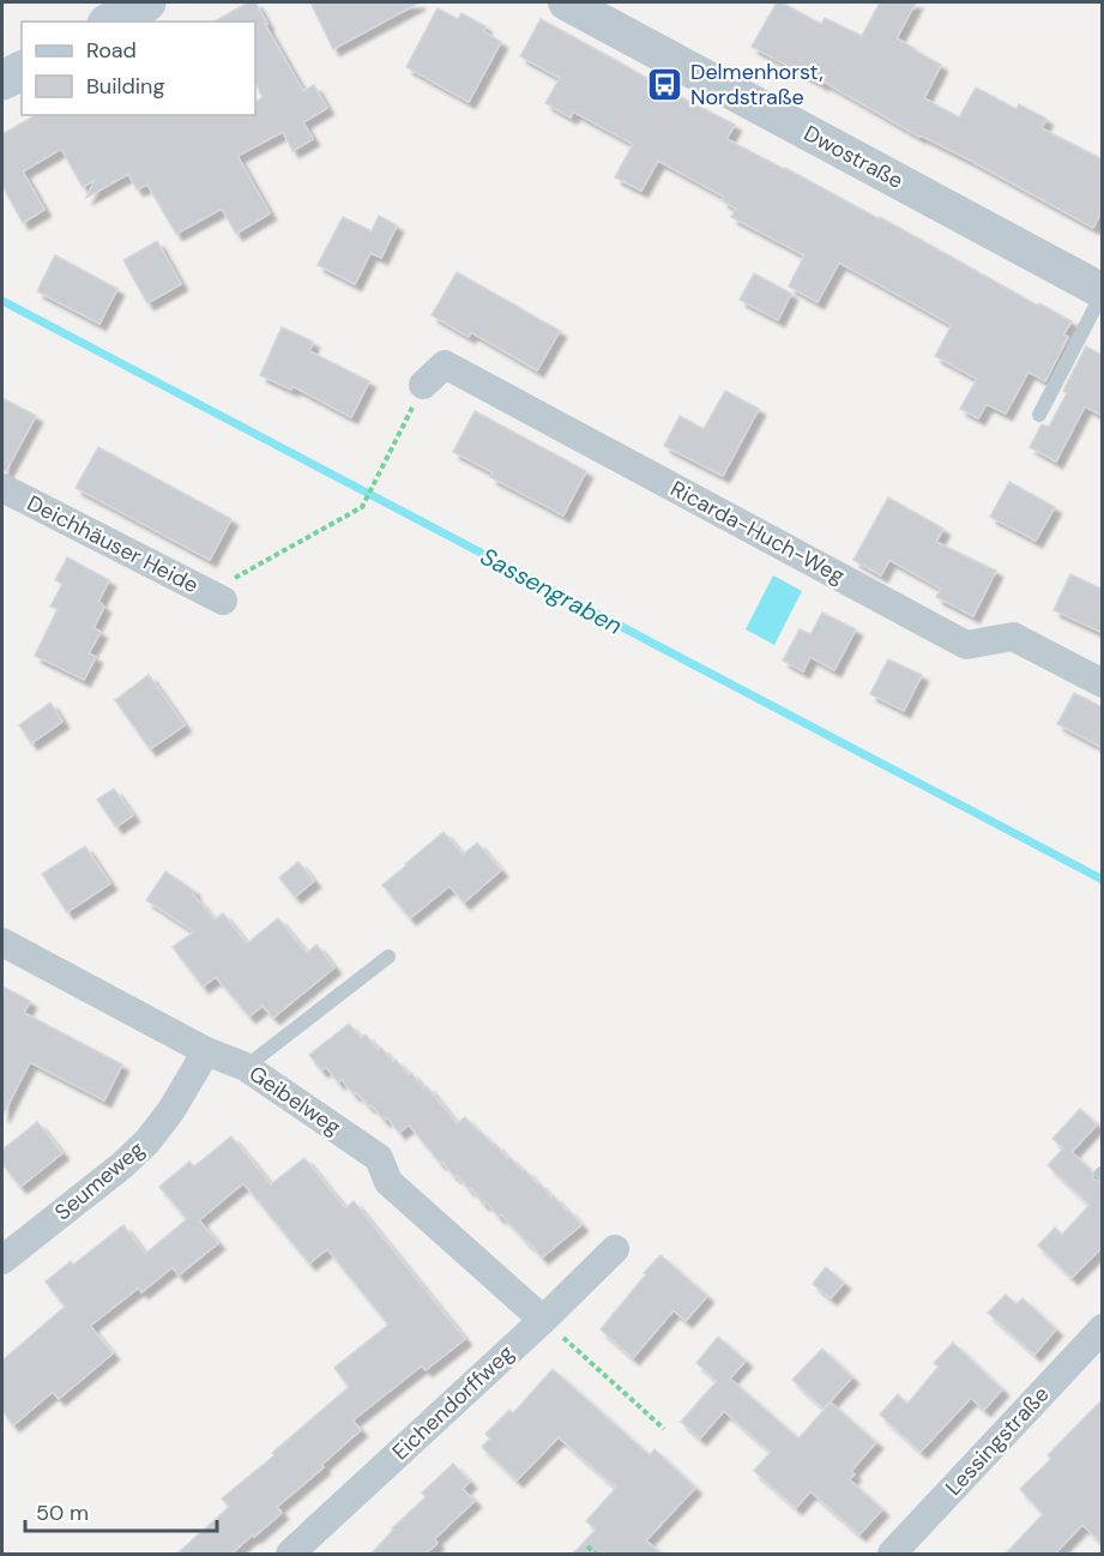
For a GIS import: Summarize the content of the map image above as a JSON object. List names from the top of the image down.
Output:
{
  "streets": {
    "street": [
      "Dwostraße",
      "Ricarda-Huch-Weg",
      "Deichhäuser Heide",
      "Geibelweg",
      "Seumeweg",
      "Eichendorffweg",
      "Lessingstraße"
    ]
  },
  "crossings": [
    ["Geibelweg", "Seumeweg"],
    ["Geibelweg", "Eichendorffweg"]
  ],
  "water": ["Sassengraben"],
  "places": {
    "bus stop": ["Delmenhorst, Nordstraße"]
  },
  "legend": ["Road", "Building"],
  "scale_bar": "50 m"
}
